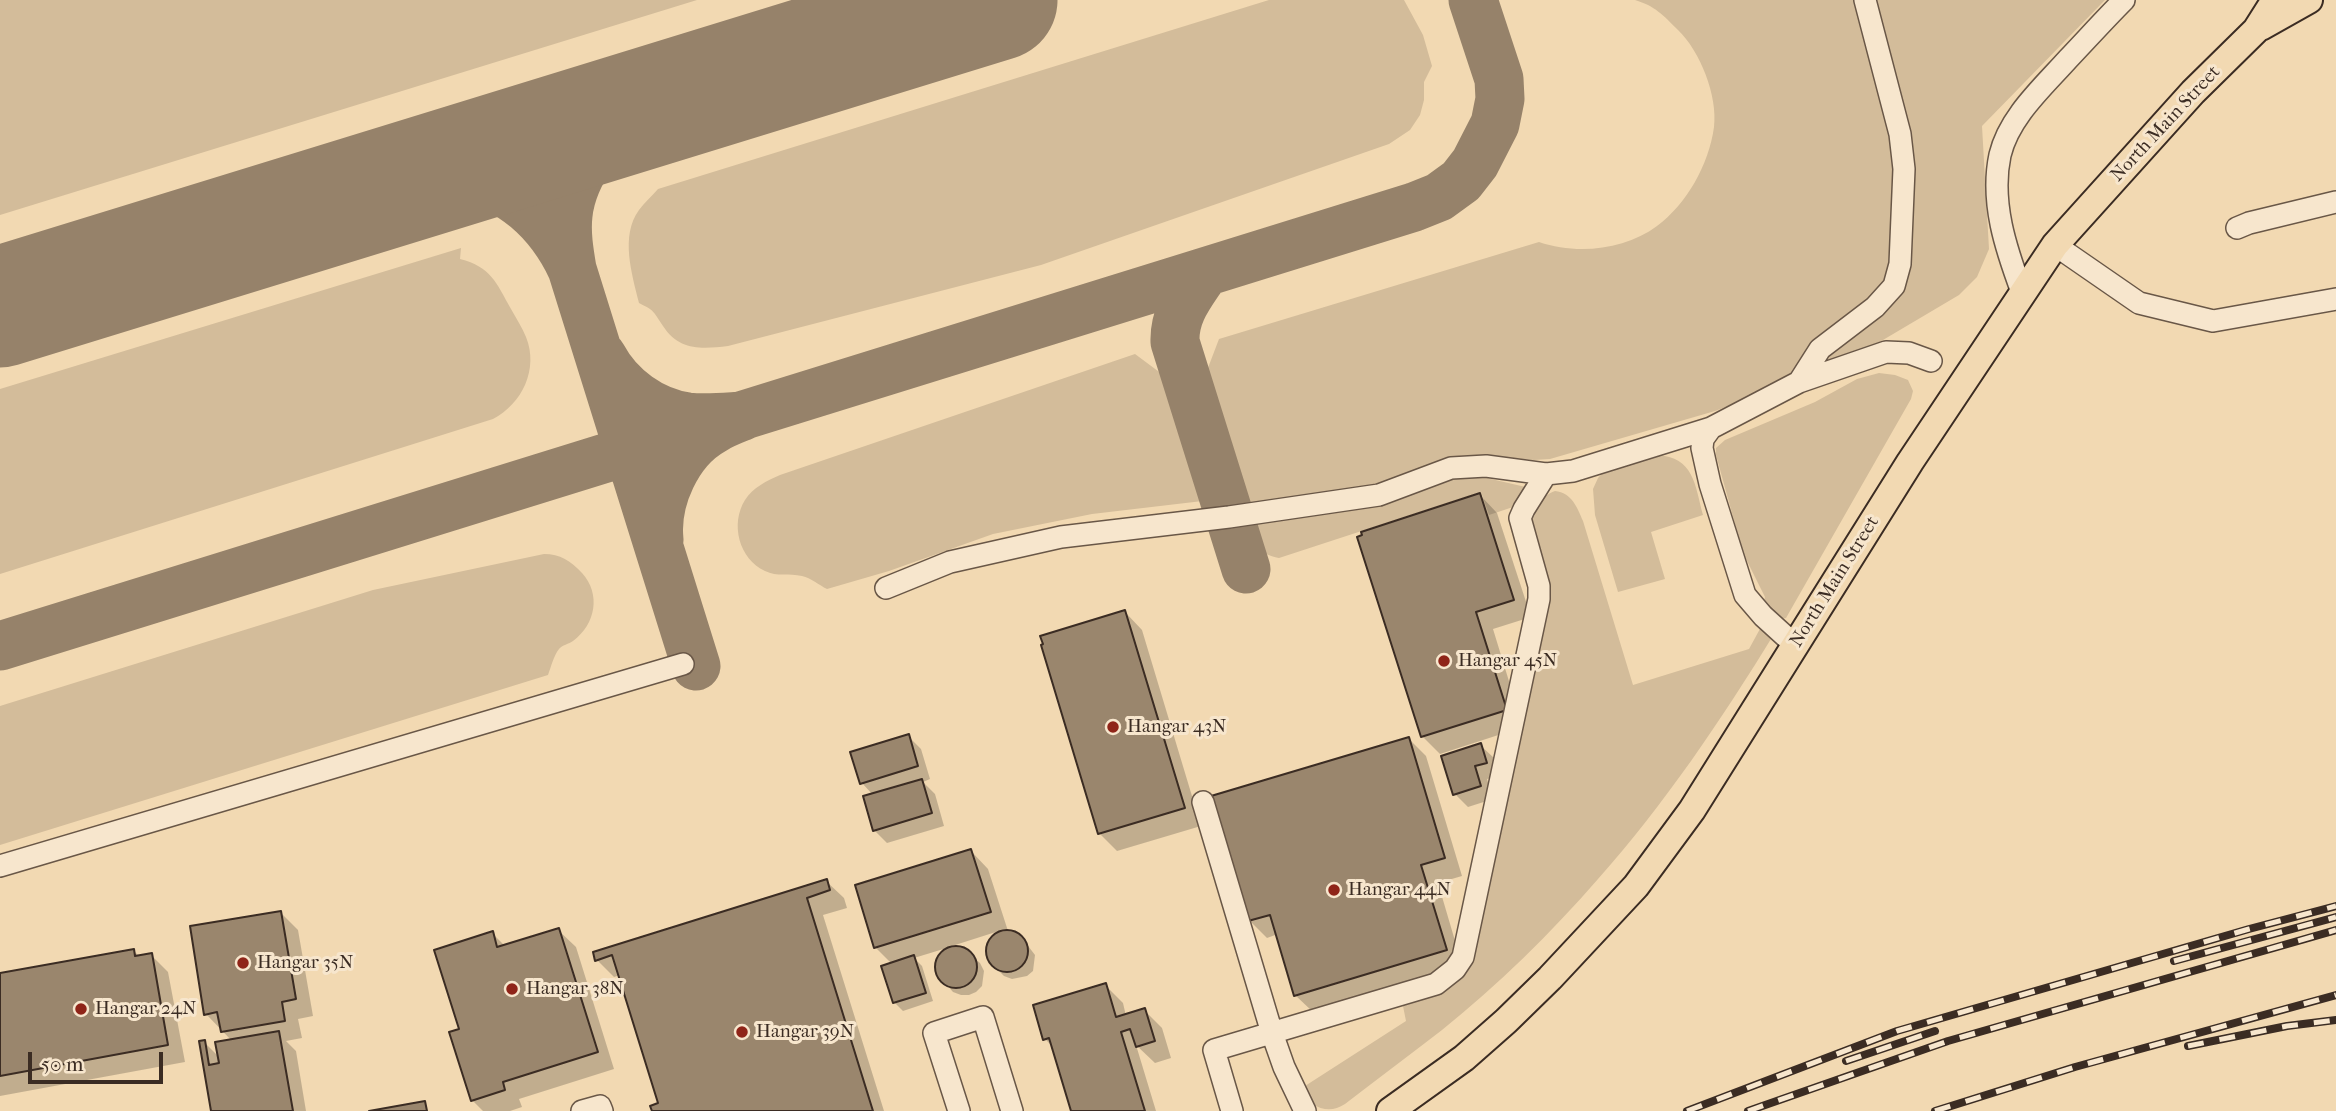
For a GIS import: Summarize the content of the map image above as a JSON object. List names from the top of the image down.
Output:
{
  "streets": {
    "main road": ["North Main Street"]
  },
  "places": [
    "Hangar 45N",
    "Hangar 43N",
    "Hangar 44N",
    "Hangar 35N",
    "Hangar 38N",
    "Hangar 24N",
    "Hangar 39N"
  ],
  "scale_bar": "50 m"
}
